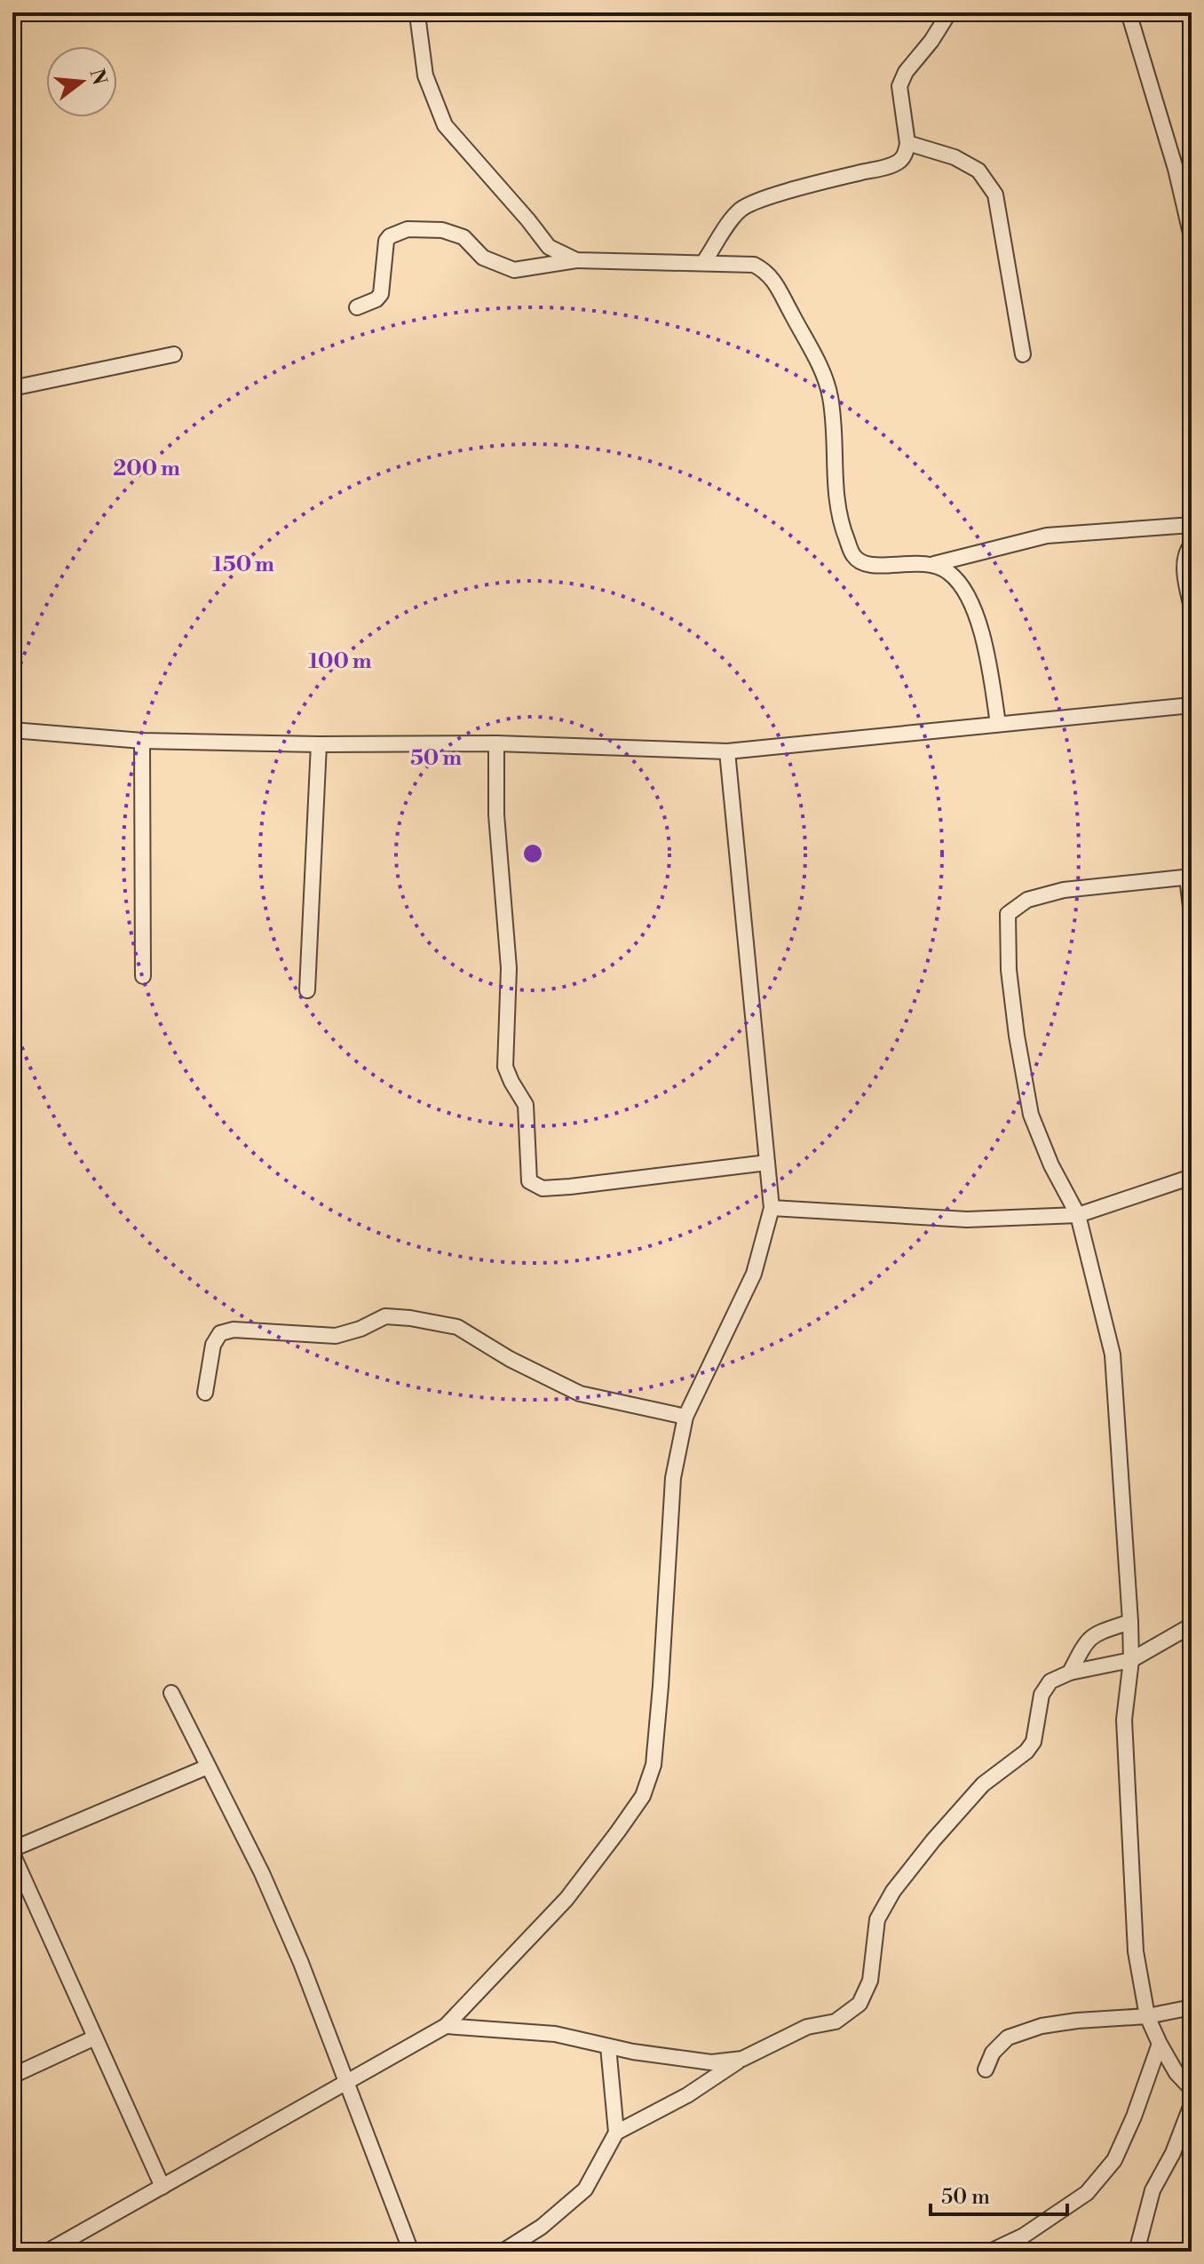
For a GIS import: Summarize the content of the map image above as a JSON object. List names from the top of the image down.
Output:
{
  "scale_bar": "50 m",
  "north": "right",
  "rings": [
    "200 m",
    "150 m",
    "100 m",
    "50 m"
  ]
}
